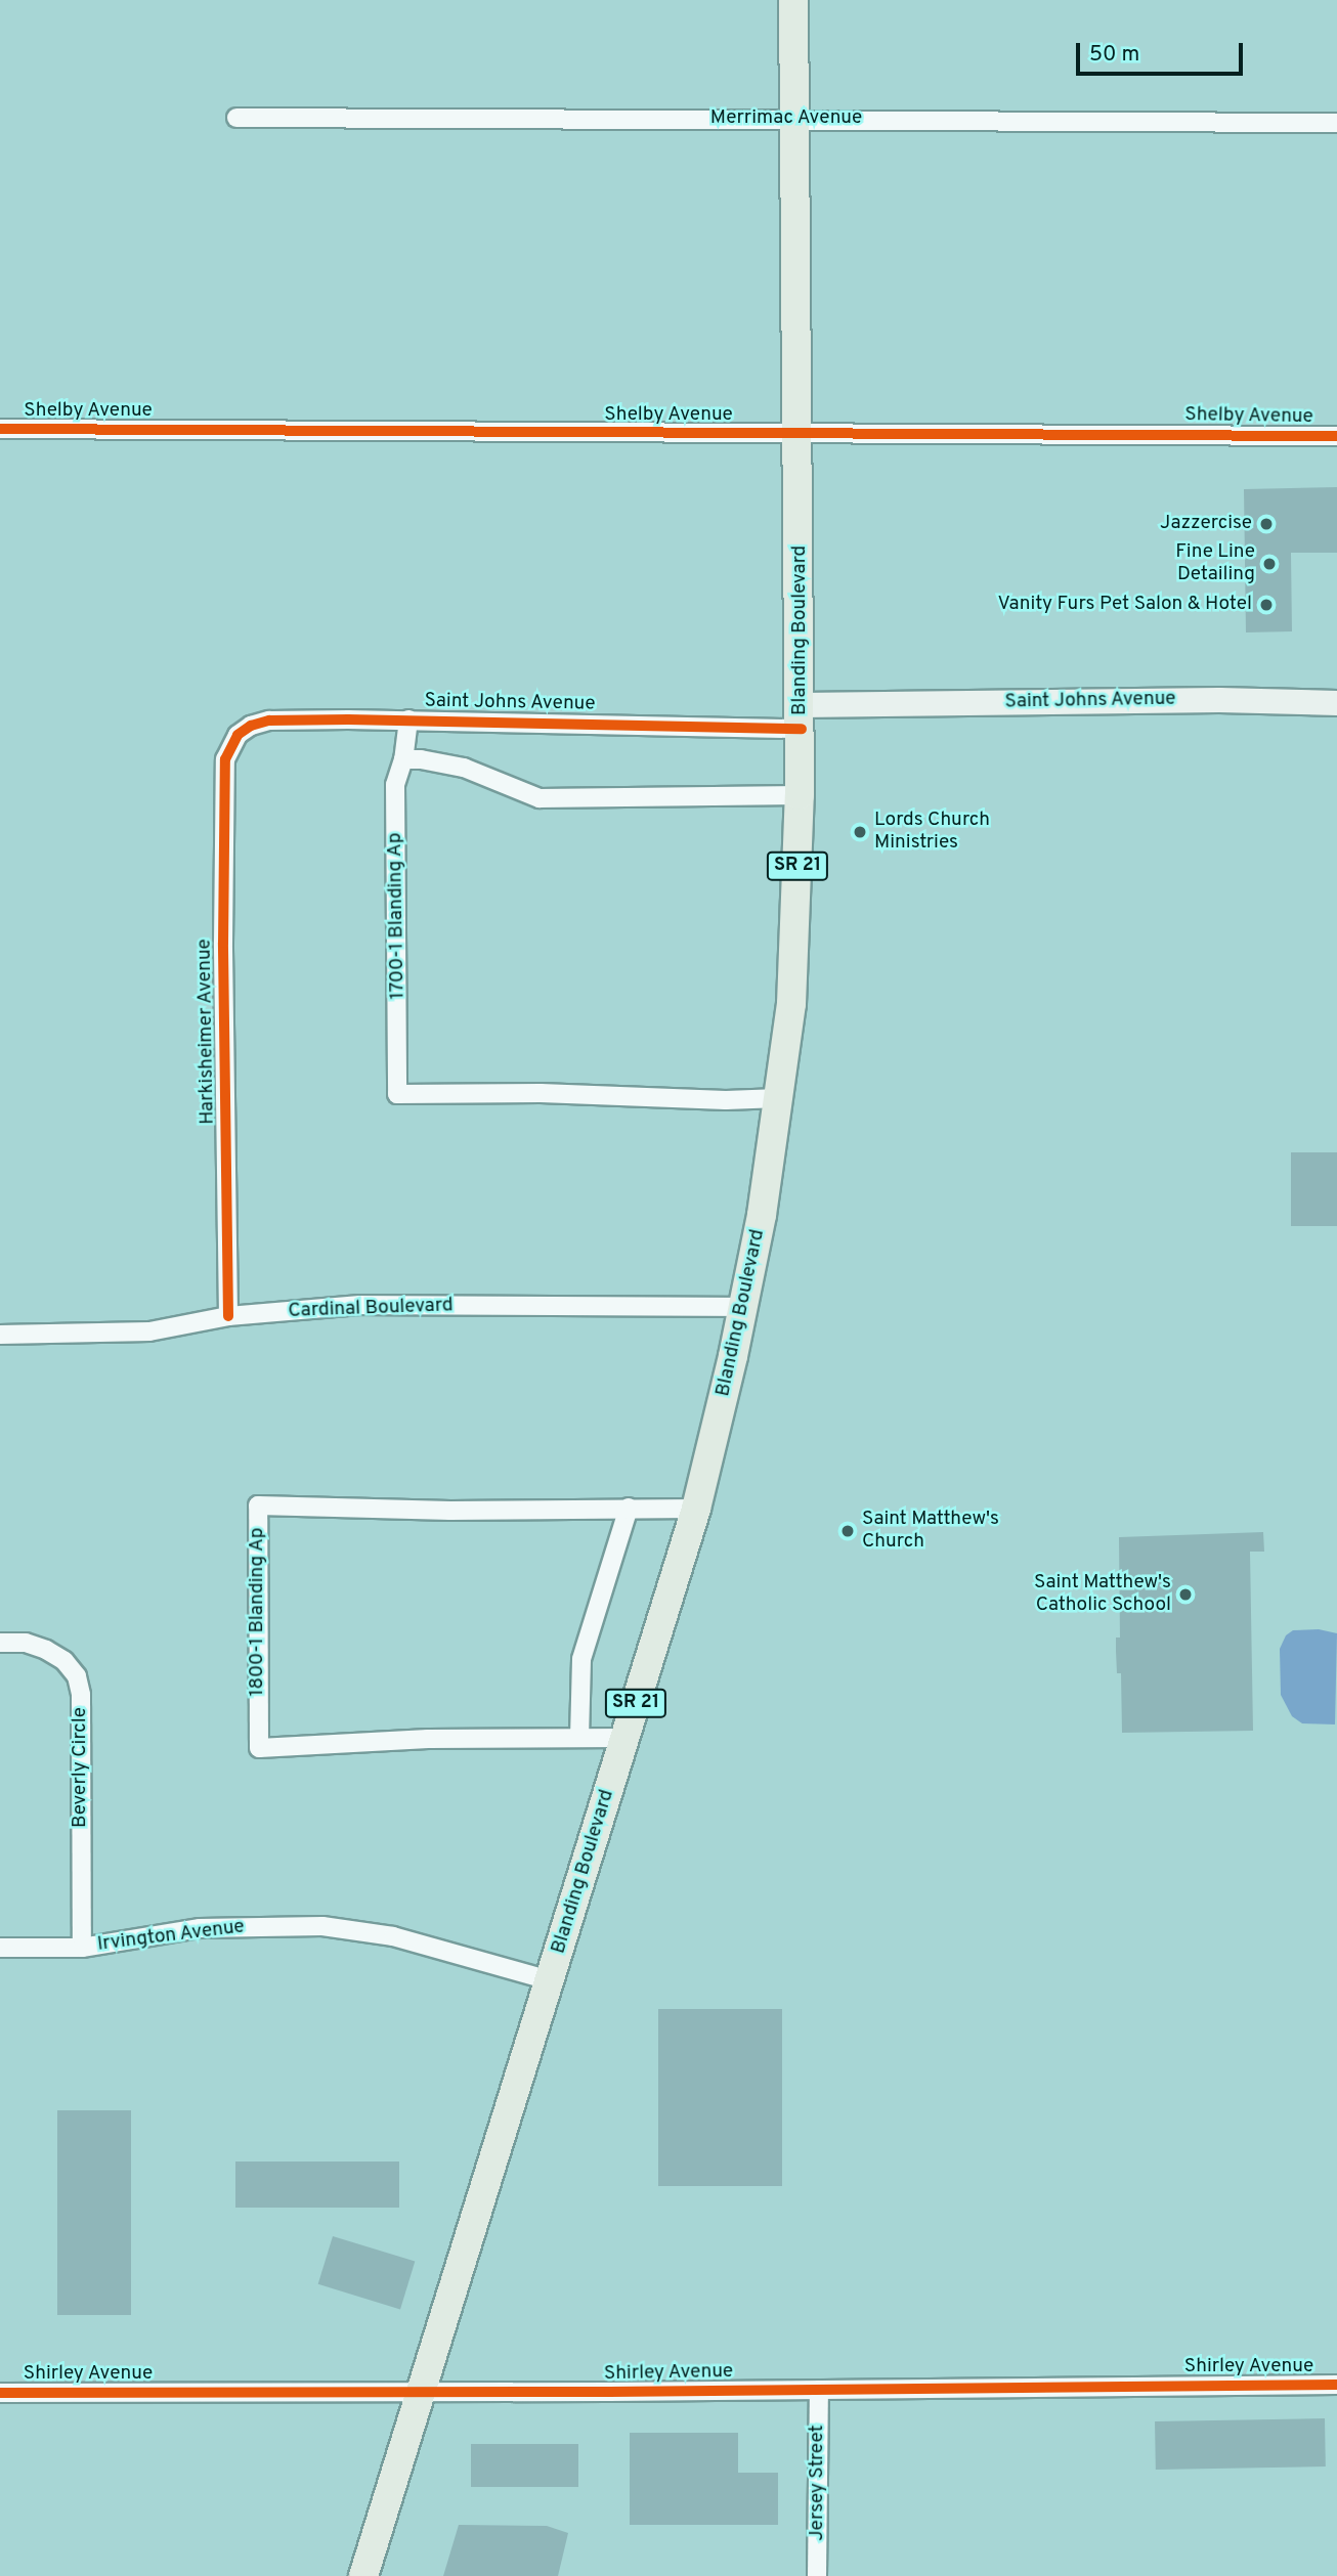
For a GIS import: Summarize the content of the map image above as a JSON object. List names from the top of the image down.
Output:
{
  "streets": {
    "main road": ["Blanding Boulevard", "SR 21"],
    "street": [
      "Merrimac Avenue",
      "Shelby Avenue",
      "Saint Johns Avenue",
      "1700-1 Blanding Ap",
      "Harkisheimer Avenue",
      "Cardinal Boulevard",
      "1800-1 Blanding Ap",
      "Beverly Circle",
      "Irvington Avenue",
      "Shirley Avenue",
      "Jersey Street"
    ]
  },
  "crossings": [
    ["Merrimac Avenue", "Blanding Boulevard"],
    ["Shelby Avenue", "Blanding Boulevard"],
    ["Blanding Boulevard", "Saint Johns Avenue"],
    ["Blanding Boulevard", "1700-1 Blanding Ap"],
    ["Blanding Boulevard", "Cardinal Boulevard"],
    ["Blanding Boulevard", "1800-1 Blanding Ap"],
    ["Blanding Boulevard", "Irvington Avenue"],
    ["Blanding Boulevard", "Shirley Avenue"],
    ["Saint Johns Avenue", "Harkisheimer Avenue"],
    ["Harkisheimer Avenue", "Cardinal Boulevard"],
    ["Beverly Circle", "Irvington Avenue"],
    ["Shirley Avenue", "Jersey Street"]
  ],
  "places": [
    "Jazzercise",
    "Fine Line Detailing",
    "Vanity Furs Pet Salon & Hotel",
    "Lords Church Ministries",
    "Saint Matthew's Church",
    "Saint Matthew's Catholic School"
  ],
  "scale_bar": "50 m"
}
